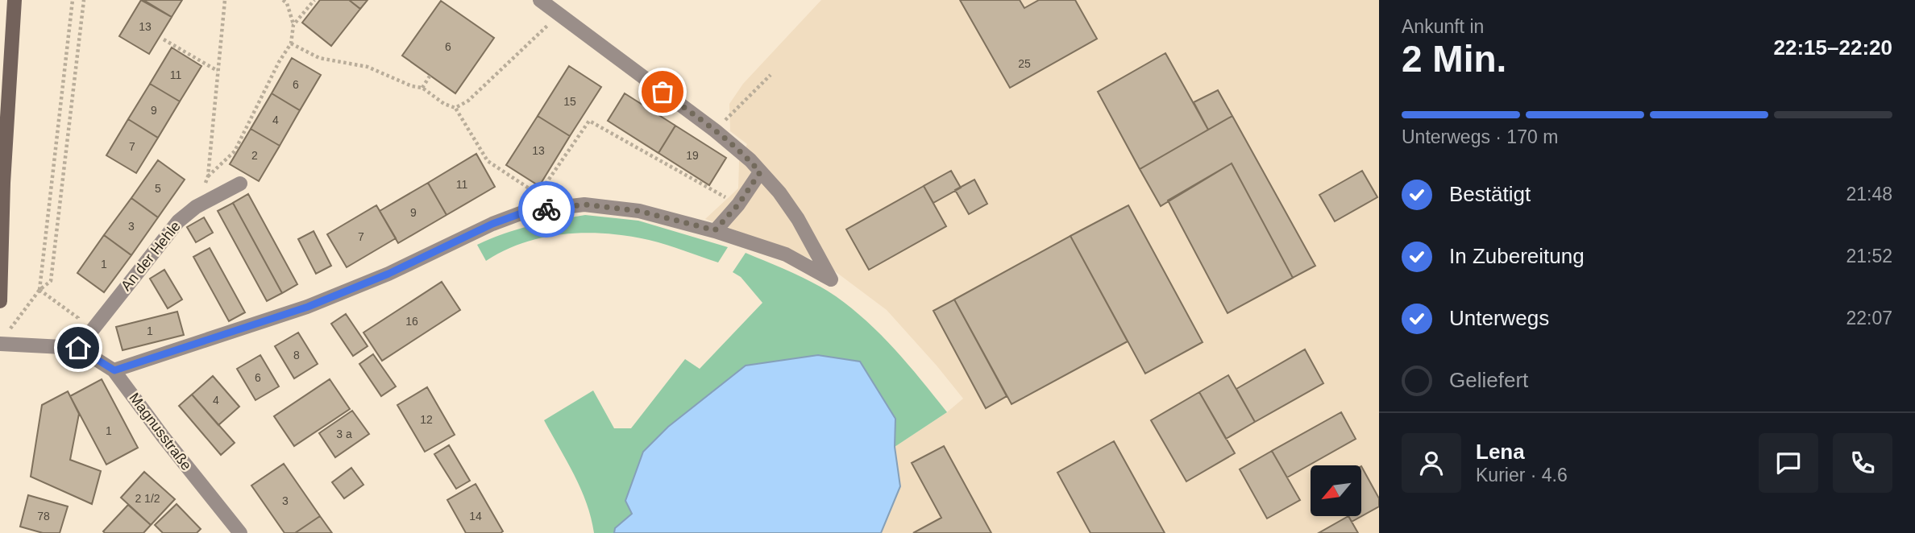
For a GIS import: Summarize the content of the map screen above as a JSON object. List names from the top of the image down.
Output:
{
  "streets": {
    "street": ["An der Hehle", "Magnusstraße"]
  },
  "crossings": [
    ["An der Hehle", "Magnusstraße"]
  ],
  "house_numbers": [
    "13",
    "6",
    "25",
    "11",
    "6",
    "15",
    "9",
    "4",
    "7",
    "13",
    "2",
    "19",
    "11",
    "5",
    "9",
    "3",
    "7",
    "1",
    "16",
    "1",
    "8",
    "6",
    "4",
    "12",
    "1",
    "3 a",
    "2 1/2",
    "3",
    "78",
    "14"
  ],
  "north": "bottom left",
  "page": {
    "heading": ["2 Min.", "Ankunft in", "22:15–22:20"],
    "panel": ["Lena", "Kurier · 4.6"],
    "bar": "Unterwegs · 170 m",
    "list": [
      ["Bestätigt", "21:48"],
      ["In Zubereitung", "21:52"],
      ["Unterwegs", "22:07"],
      "Geliefert"
    ]
  }
}
